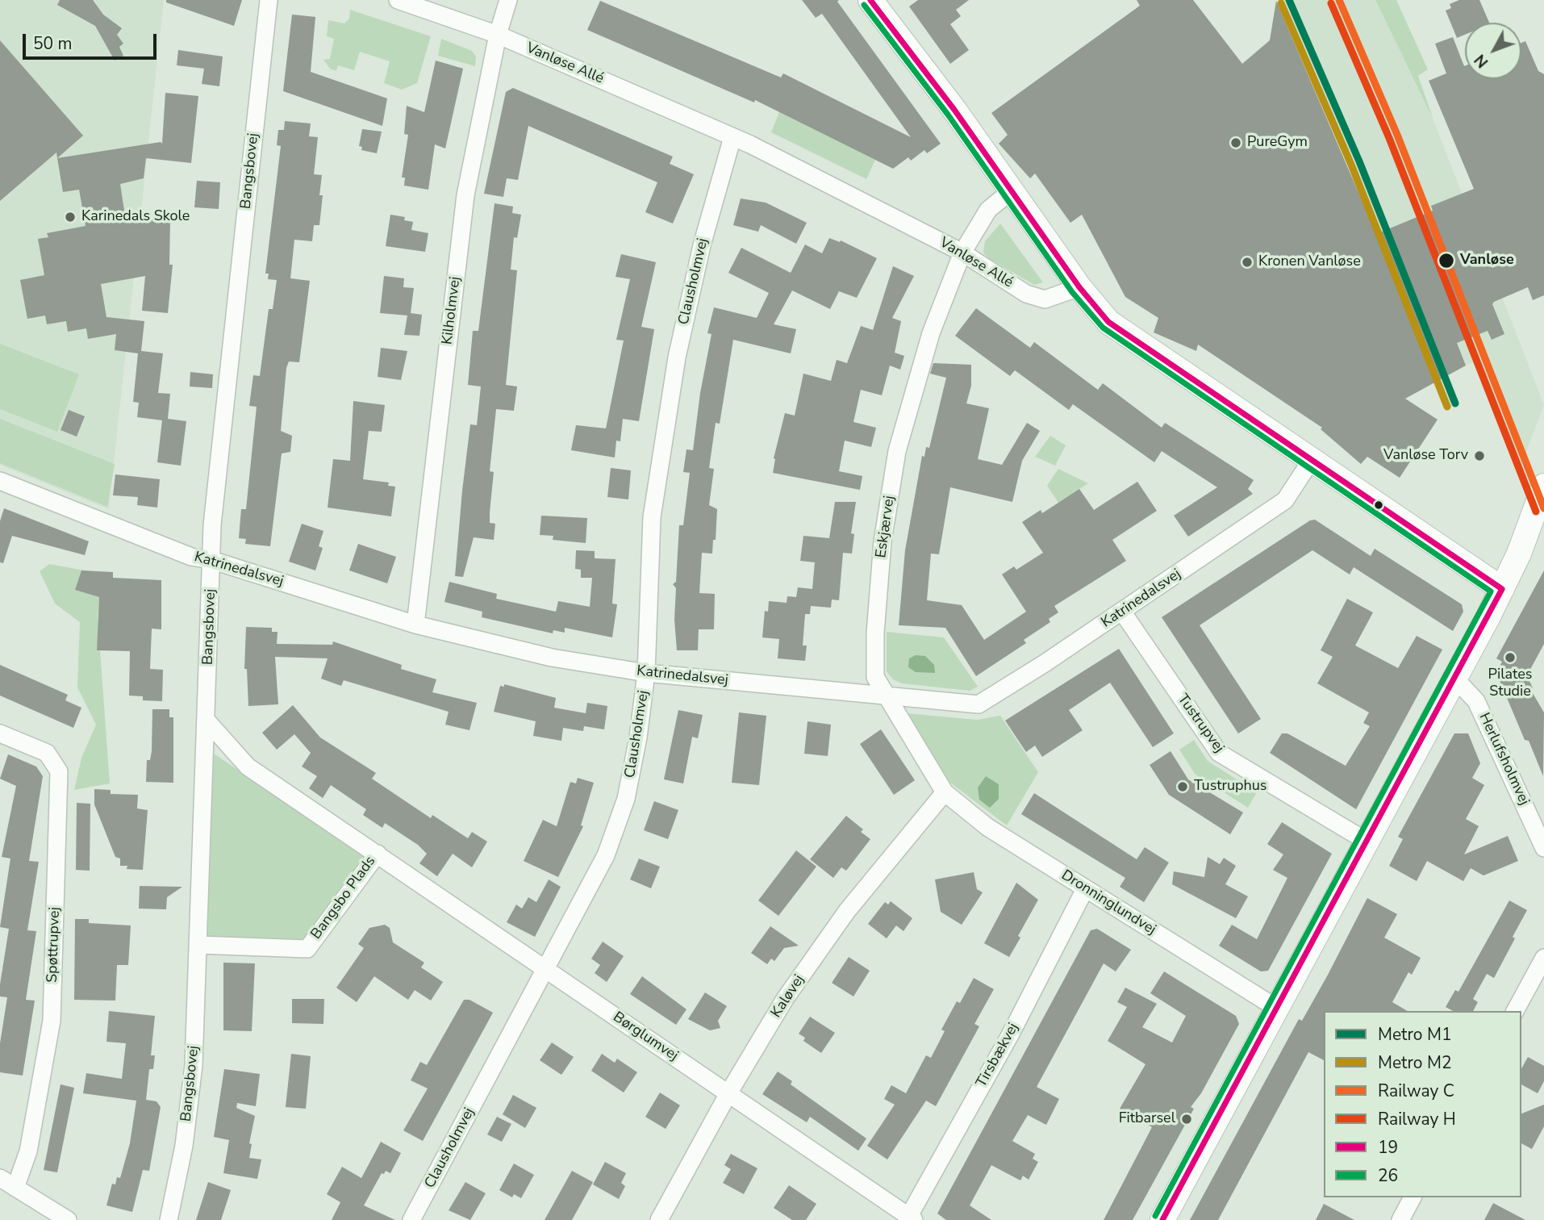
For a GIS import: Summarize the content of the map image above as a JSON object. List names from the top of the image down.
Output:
{
  "streets": {
    "street": [
      "Vanløse Allé",
      "Bangsbovej",
      "Clausholmvej",
      "Kilholmvej",
      "Eskjærvej",
      "Katrinedalsvej",
      "Tustrupvej",
      "Herlufsholmvej",
      "Bangsbo Plads",
      "Dronninglundvej",
      "Spøttrupvej",
      "Kaløvej",
      "Børglumvej",
      "Tirsbækvej"
    ]
  },
  "crossings": [
    ["Vanløse Allé", "Clausholmvej"],
    ["Vanløse Allé", "Kilholmvej"],
    ["Vanløse Allé", "Eskjærvej"],
    ["Bangsbovej", "Katrinedalsvej"],
    ["Bangsbovej", "Bangsbo Plads"],
    ["Clausholmvej", "Katrinedalsvej"],
    ["Clausholmvej", "Børglumvej"],
    ["Kilholmvej", "Katrinedalsvej"],
    ["Eskjærvej", "Katrinedalsvej"],
    ["Eskjærvej", "Dronninglundvej"],
    ["Eskjærvej", "Kaløvej"],
    ["Katrinedalsvej", "Tustrupvej"],
    ["Bangsbo Plads", "Børglumvej"],
    ["Dronninglundvej", "Kaløvej"],
    ["Dronninglundvej", "Tirsbækvej"],
    ["Kaløvej", "Børglumvej"],
    ["Børglumvej", "Tirsbækvej"]
  ],
  "places": [
    "PureGym",
    "Karinedals Skole",
    "Vanløse",
    "Kronen Vanløse",
    "Vanløse Torv",
    "Pilates Studie",
    "Tustruphus",
    "Fitbarsel"
  ],
  "lines": [
    "metro line M1",
    "rail line C",
    "transit line 19",
    "metro line M2",
    "rail line H",
    "transit line 26"
  ],
  "legend": [
    "Metro M1",
    "Metro M2",
    "Railway C",
    "Railway H",
    "19",
    "26"
  ],
  "scale_bar": "50 m",
  "north": "bottom left"
}
